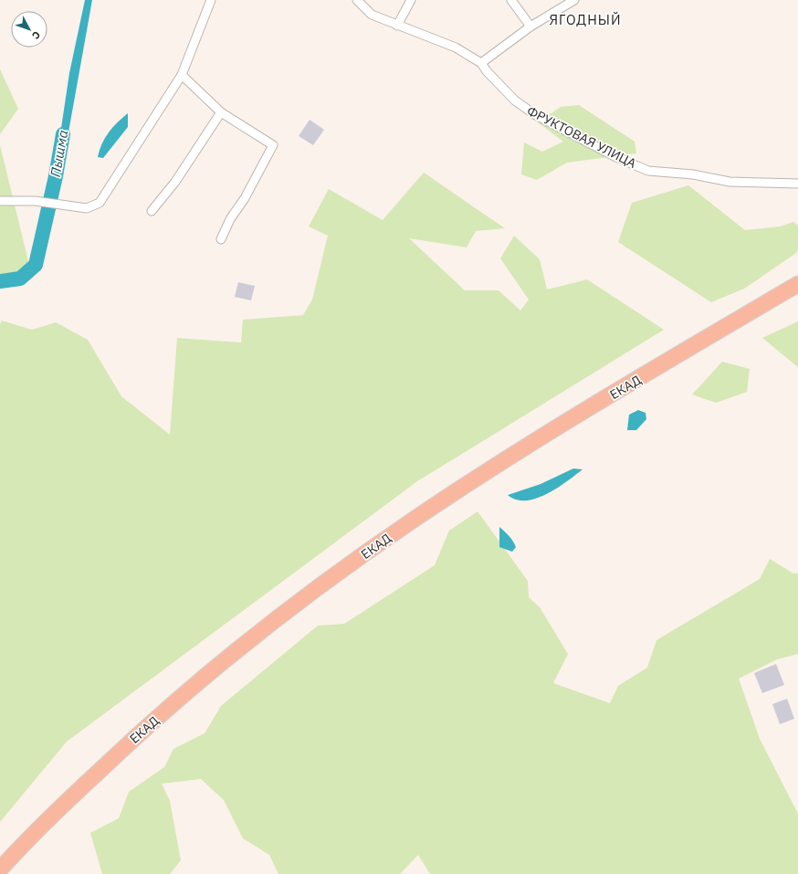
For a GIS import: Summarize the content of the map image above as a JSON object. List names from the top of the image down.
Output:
{
  "streets": {
    "highway": ["ЕКАД"],
    "street": ["ФРУКТОВАЯ УЛИЦА"]
  },
  "districts": ["ЯГОДНЫЙ"],
  "water": ["Пышма"],
  "north": "bottom right"
}
